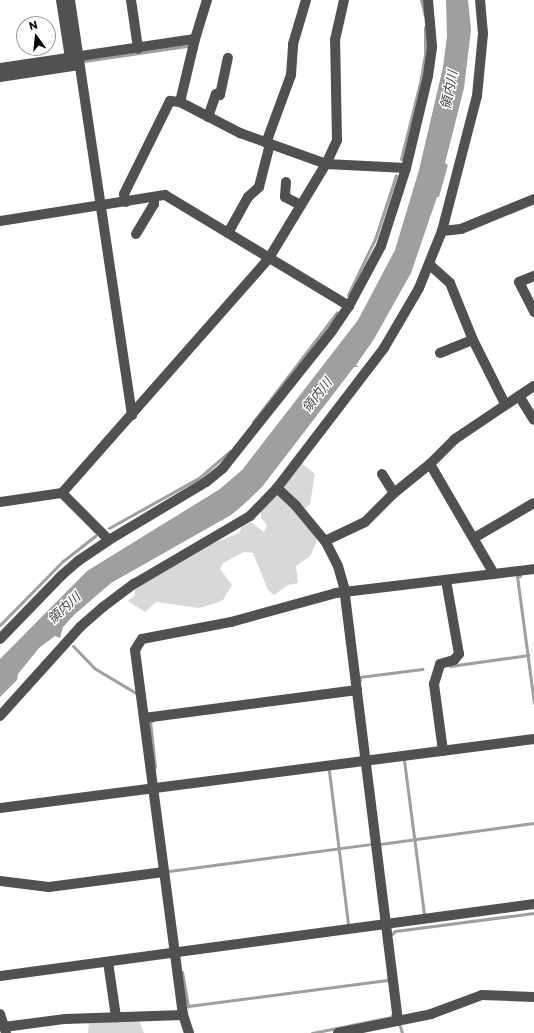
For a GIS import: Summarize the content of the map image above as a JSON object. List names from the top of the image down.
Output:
{
  "water": ["領内川"],
  "north": "top"
}
